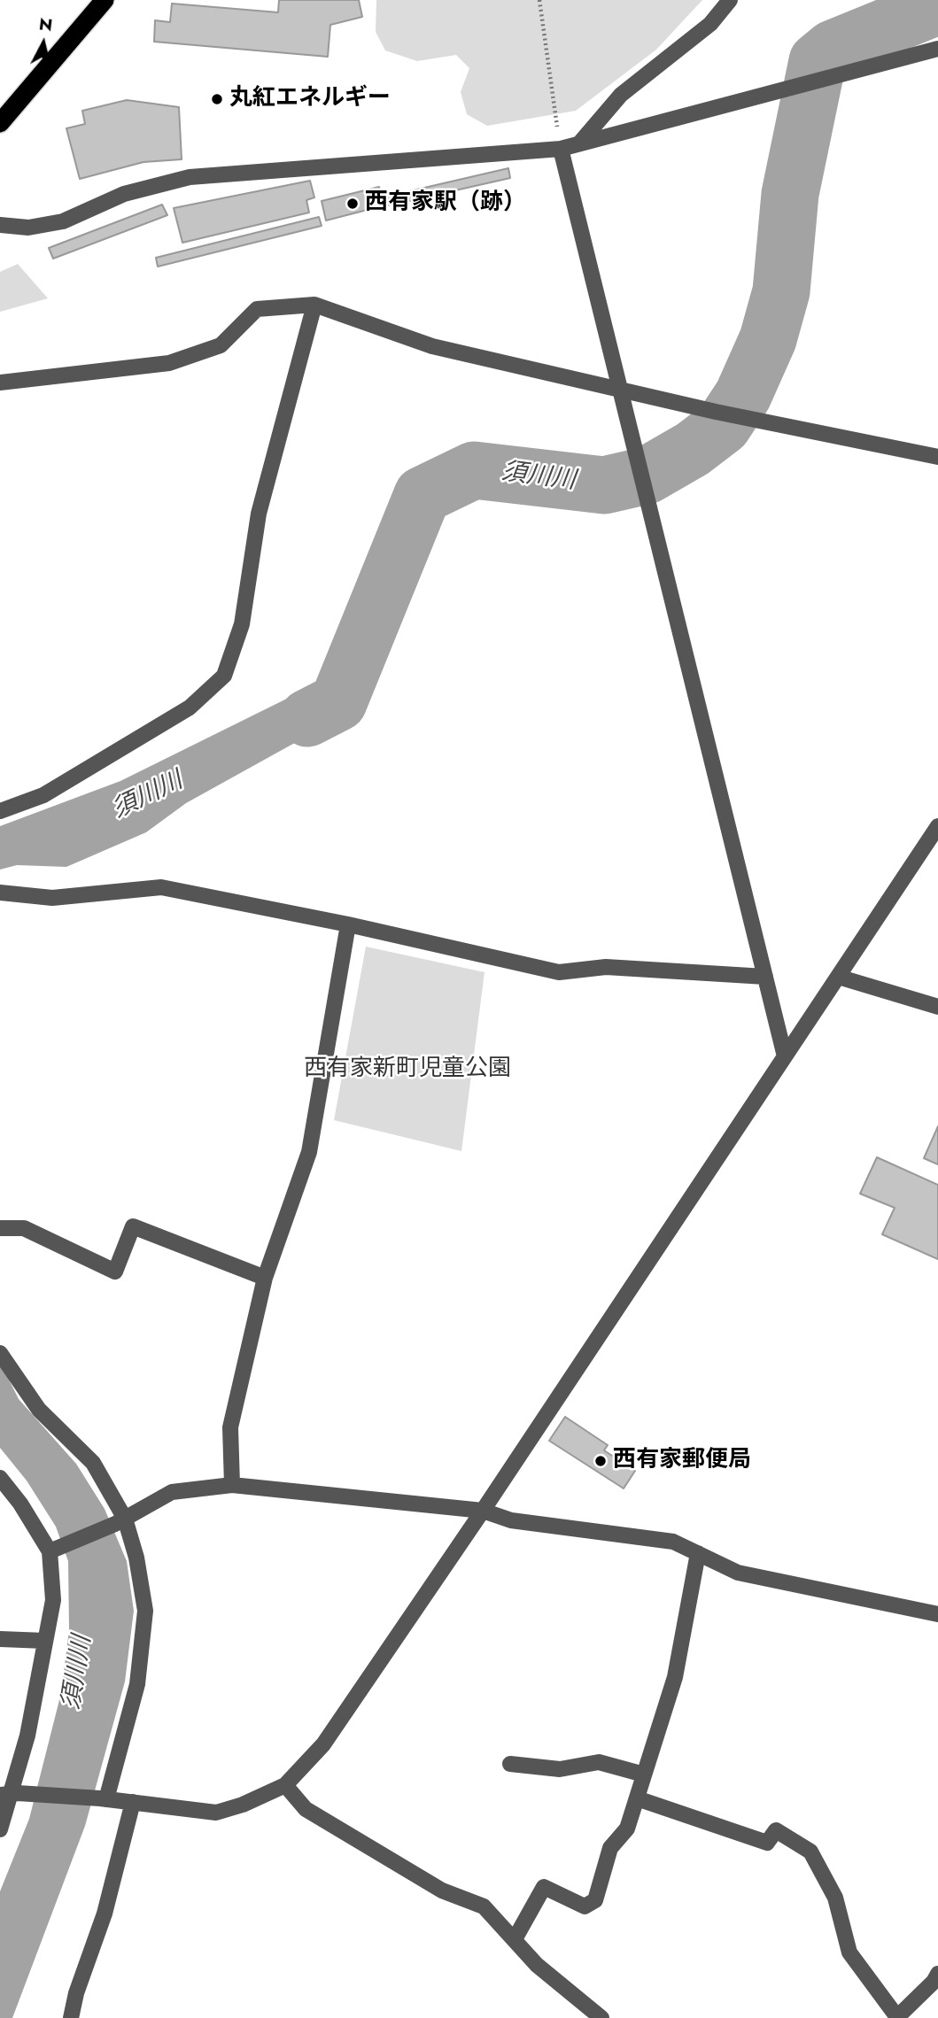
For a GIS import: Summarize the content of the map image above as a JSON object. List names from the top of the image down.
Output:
{
  "water": ["須川川"],
  "parks": ["西有家新町児童公園"],
  "places": ["丸紅エネルギー", "西有家駅（跡）", "西有家郵便局"],
  "north": "top"
}
